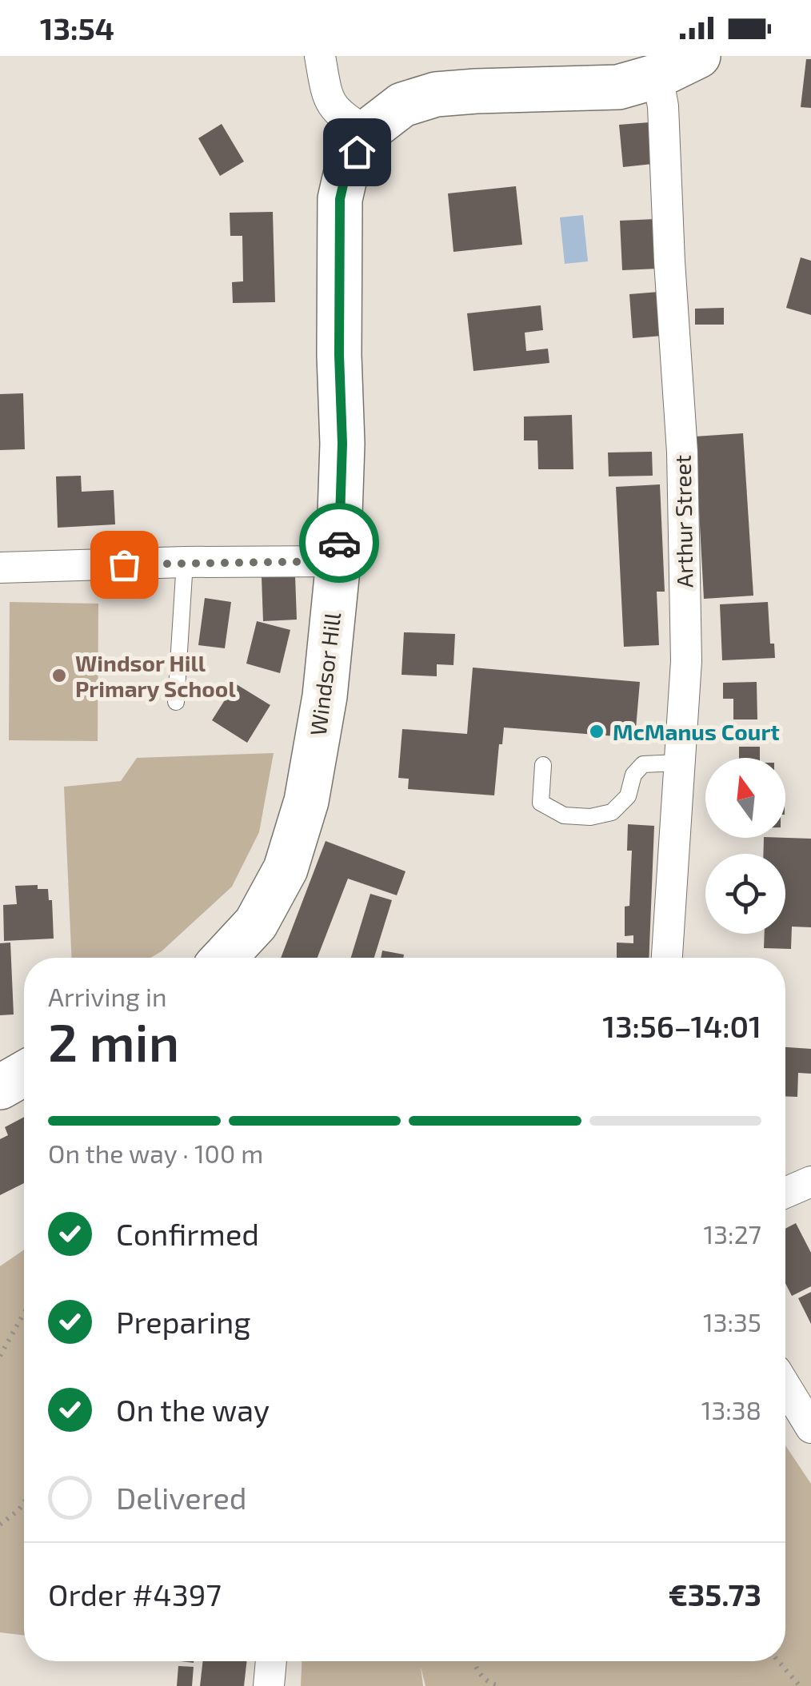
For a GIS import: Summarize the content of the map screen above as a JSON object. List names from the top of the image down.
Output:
{
  "streets": {
    "main road": ["Windsor Hill"],
    "street": ["Arthur Street"]
  },
  "crossings": [
    ["Arthur Street", "Windsor Hill"]
  ],
  "places": ["Windsor Hill Primary School", "McManus Court"],
  "north": "top",
  "page": {
    "status": "13:54",
    "heading": ["2 min", "Arriving in", "13:56–14:01"],
    "panel": ["Order #4397", "€35.73"],
    "bar": "On the way · 100 m",
    "list": [
      ["Confirmed", "13:27"],
      ["Preparing", "13:35"],
      ["On the way", "13:38"],
      "Delivered"
    ]
  }
}
